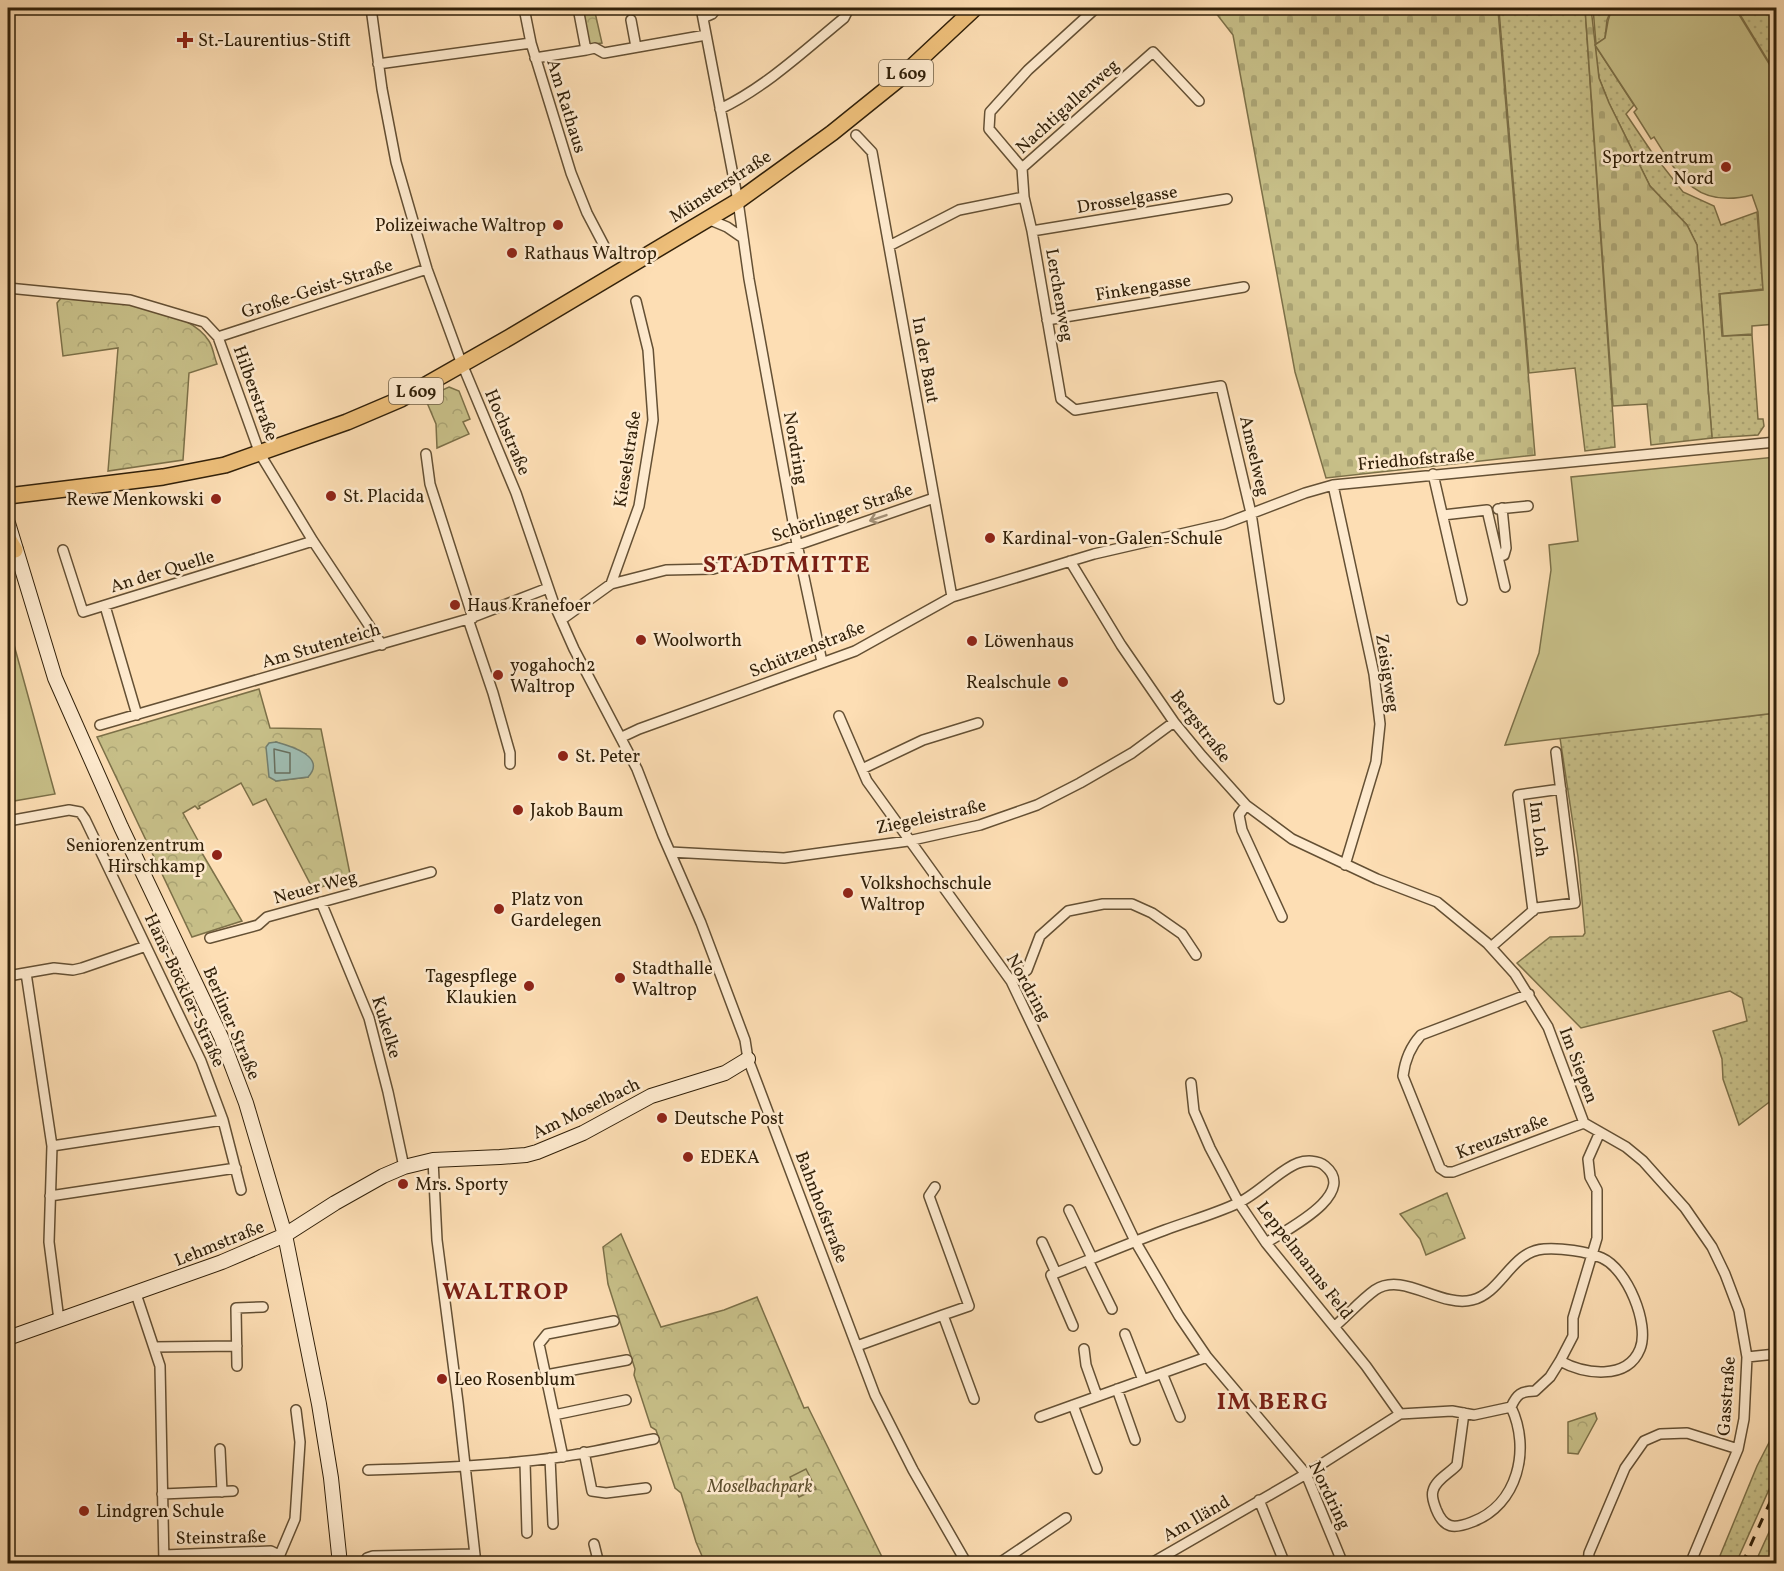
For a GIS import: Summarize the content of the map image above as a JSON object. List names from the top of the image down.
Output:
{
  "streets": {
    "main road": [
      "L 609",
      "Münsterstraße",
      "Berliner Straße",
      "Am Moselbach",
      "Lehmstraße"
    ],
    "street": [
      "Am Rathaus",
      "Nachtigallenweg",
      "Drosselgasse",
      "Finkengasse",
      "Große-Geist-Straße",
      "Lerchenweg",
      "In der Baut",
      "Hilberstraße",
      "Hochstraße",
      "Nordring",
      "Amselweg",
      "Kieselstraße",
      "Friedhofstraße",
      "Schörlinger Straße",
      "An der Quelle",
      "Am Stutenteich",
      "Schützenstraße",
      "Zeisigweg",
      "Bergstraße",
      "Ziegeleistraße",
      "Im Loh",
      "Neuer Weg",
      "Hans-Böckler-Straße",
      "Kukelke",
      "Im Siepen",
      "Kreuzstraße",
      "Bahnhofstraße",
      "Leppelmanns Feld",
      "Gasstraße",
      "Am Iländ",
      "Steinstraße"
    ]
  },
  "crossings": [
    ["L 609", "Münsterstraße"],
    ["L 609", "Hilberstraße"],
    ["L 609", "Hochstraße"],
    ["Am Rathaus", "Hochstraße"],
    ["Nachtigallenweg", "Lerchenweg"],
    ["Münsterstraße", "Hochstraße"],
    ["Münsterstraße", "Nordring"],
    ["Drosselgasse", "Lerchenweg"],
    ["Finkengasse", "Lerchenweg"],
    ["Große-Geist-Straße", "Hilberstraße"],
    ["Große-Geist-Straße", "Hochstraße"],
    ["Lerchenweg", "Amselweg"],
    ["In der Baut", "Schörlinger Straße"],
    ["In der Baut", "Schützenstraße"],
    ["Hilberstraße", "An der Quelle"],
    ["Hilberstraße", "Am Stutenteich"],
    ["Hochstraße", "Schörlinger Straße"],
    ["Hochstraße", "Am Stutenteich"],
    ["Hochstraße", "Schützenstraße"],
    ["Hochstraße", "Ziegeleistraße"],
    ["Hochstraße", "Bahnhofstraße"],
    ["Nordring", "Schörlinger Straße"],
    ["Nordring", "Schützenstraße"],
    ["Nordring", "Ziegeleistraße"],
    ["Nordring", "Am Iländ"],
    ["Amselweg", "Friedhofstraße"],
    ["Kieselstraße", "Schörlinger Straße"],
    ["Friedhofstraße", "Schützenstraße"],
    ["Friedhofstraße", "Zeisigweg"],
    ["Friedhofstraße", "Bergstraße"],
    ["Schützenstraße", "Bergstraße"],
    ["Zeisigweg", "Im Siepen"],
    ["Bergstraße", "Ziegeleistraße"],
    ["Bergstraße", "Im Siepen"],
    ["Ziegeleistraße", "Bahnhofstraße"],
    ["Neuer Weg", "Kukelke"],
    ["Berliner Straße", "Lehmstraße"],
    ["Kukelke", "Lehmstraße"],
    ["Im Siepen", "Kreuzstraße"],
    ["Im Siepen", "Gasstraße"],
    ["Am Moselbach", "Bahnhofstraße"],
    ["Am Moselbach", "Lehmstraße"]
  ],
  "one_way": ["Schörlinger Straße"],
  "districts": ["STADTMITTE", "WALTROP", "IM BERG"],
  "parks": ["Moselbachpark"],
  "places": {
    "health": ["St.-Laurentius-Stift"],
    "other": [
      "Sportzentrum Nord",
      "Polizeiwache Waltrop",
      "Rathaus Waltrop",
      "St. Placida",
      "Rewe Menkowski",
      "Kardinal-von-Galen-Schule",
      "Haus Kranefoer",
      "Woolworth",
      "Löwenhaus",
      "yogahoch2 Waltrop",
      "Realschule",
      "St. Peter",
      "Jakob Baum",
      "Seniorenzentrum Hirschkamp",
      "Volkshochschule Waltrop",
      "Platz von Gardelegen",
      "Stadthalle Waltrop",
      "Tagespflege Klaukien",
      "Deutsche Post",
      "EDEKA",
      "Mrs. Sporty",
      "Leo Rosenblum",
      "Lindgren Schule"
    ]
  }
}
